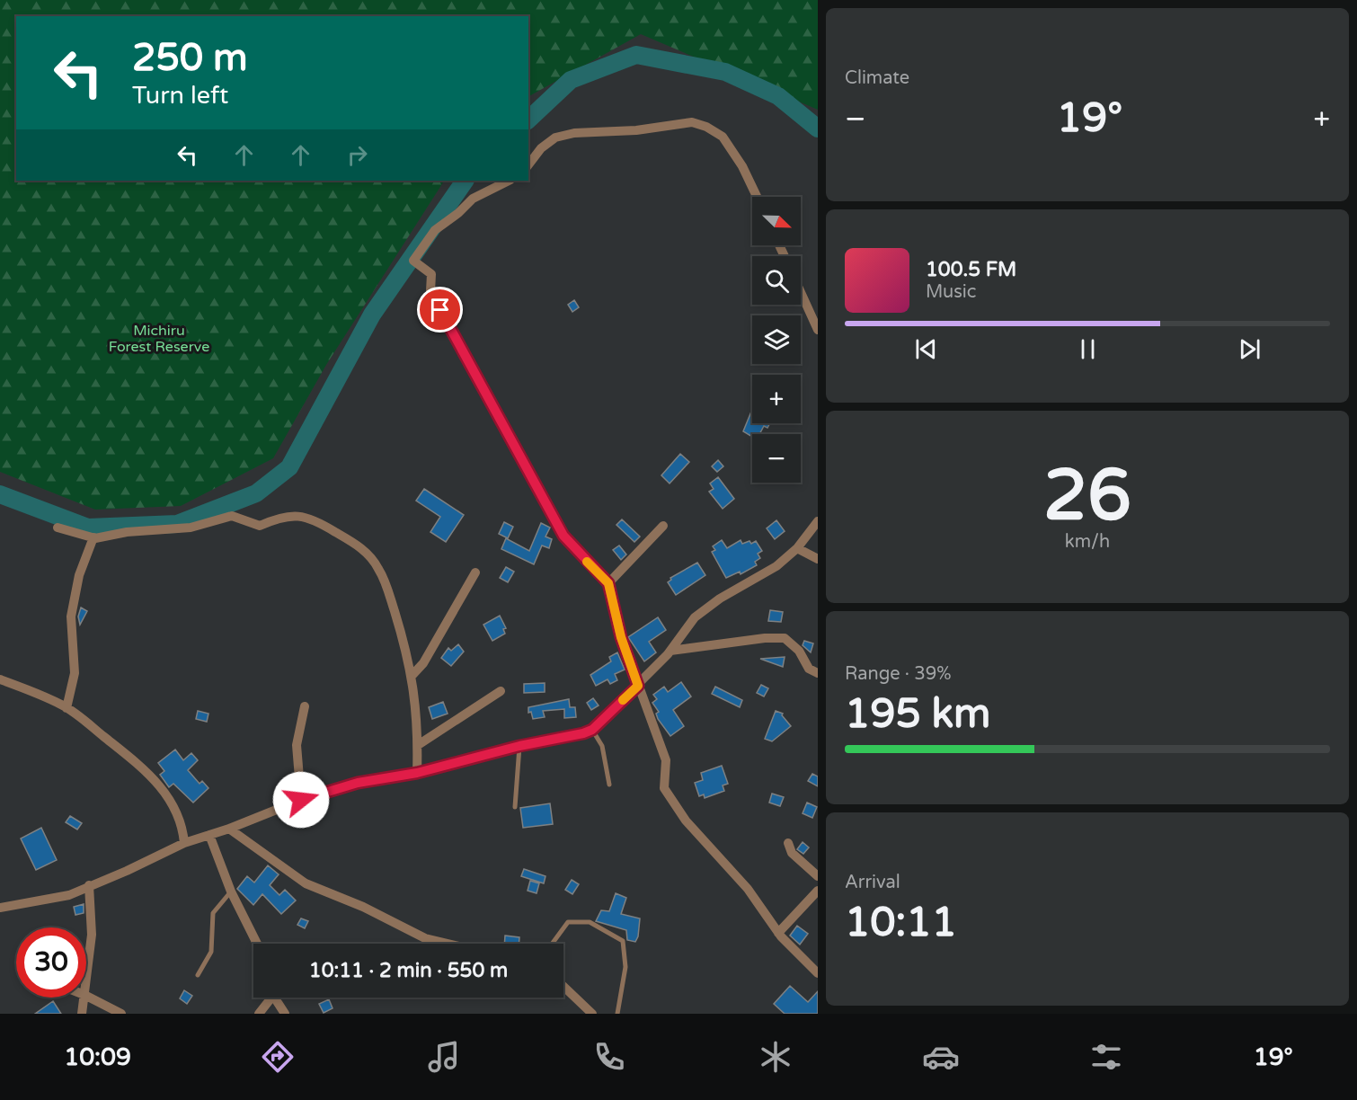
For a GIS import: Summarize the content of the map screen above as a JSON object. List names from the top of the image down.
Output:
{
  "parks": ["Michiru Forest Reserve"],
  "north": "bottom right",
  "page": {
    "tile": [
      "Climate",
      ["26", "km/h"],
      ["Range · 39%", "195 km"],
      ["Arrival", "10:11"]
    ],
    "turn": ["250 m", "Turn left"],
    "heat": ["−", "19°", "+"],
    "map_buttons": ["+", "−"],
    "song": ["100.5 FM", "Music"],
    "limit": "30",
    "trip": "10:11 · 2 min · 550 m",
    "tabs": ["10:09", "19°"]
  }
}
